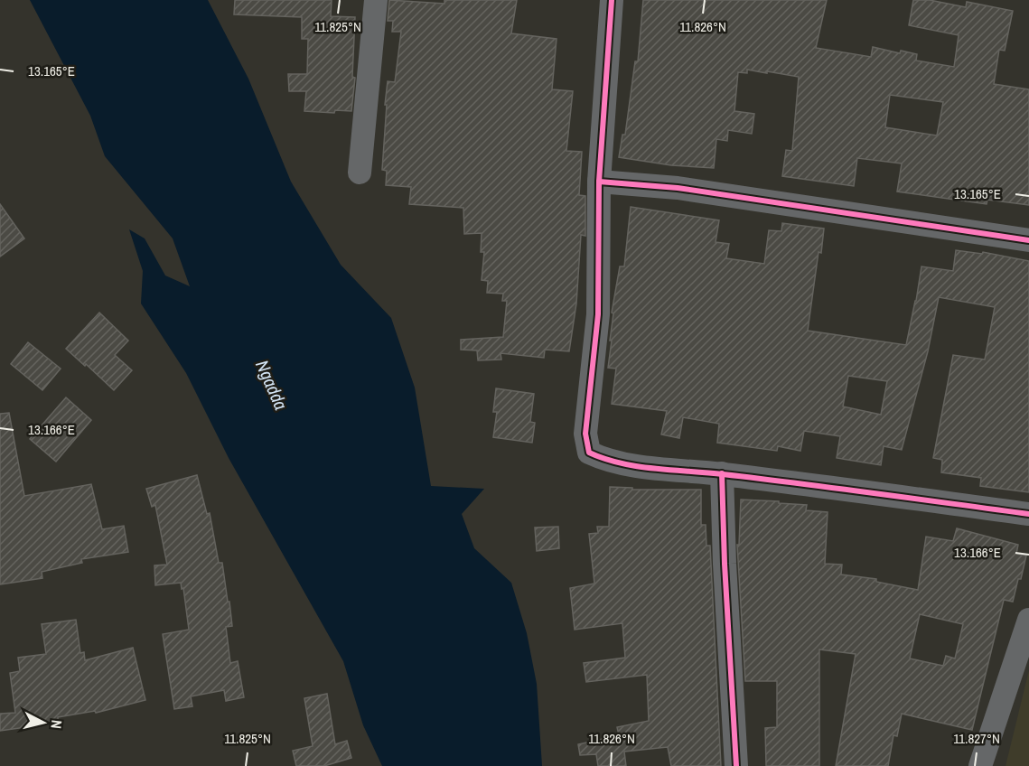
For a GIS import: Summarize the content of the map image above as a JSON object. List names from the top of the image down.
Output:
{
  "water": ["Ngadda"],
  "north": "right",
  "coordinates": [
    "11.825°N",
    "11.826°N",
    "13.165°E",
    "13.166°E",
    "11.827°N"
  ]
}
